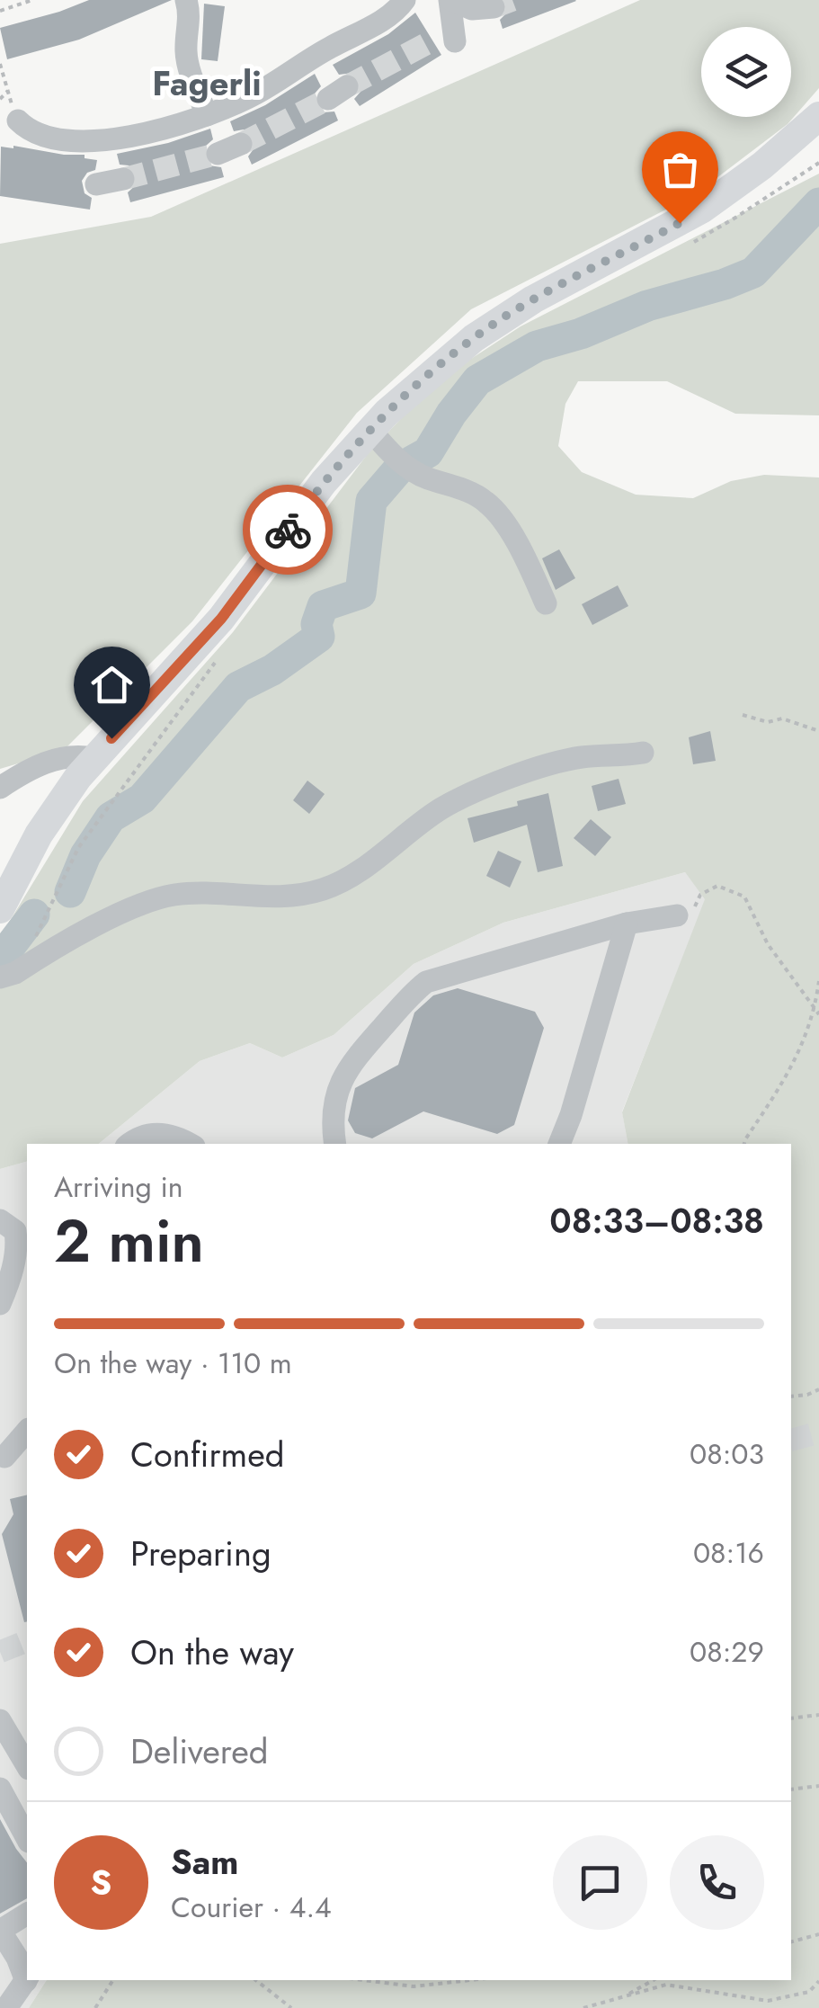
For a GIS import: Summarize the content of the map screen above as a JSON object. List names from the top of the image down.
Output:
{
  "districts": ["Fagerli"],
  "page": {
    "heading": ["2 min", "Arriving in", "08:33–08:38"],
    "panel": ["Sam", "Courier · 4.4"],
    "bar": "On the way · 110 m",
    "list": [
      ["Confirmed", "08:03"],
      ["Preparing", "08:16"],
      ["On the way", "08:29"],
      "Delivered"
    ],
    "round": "S"
  }
}
